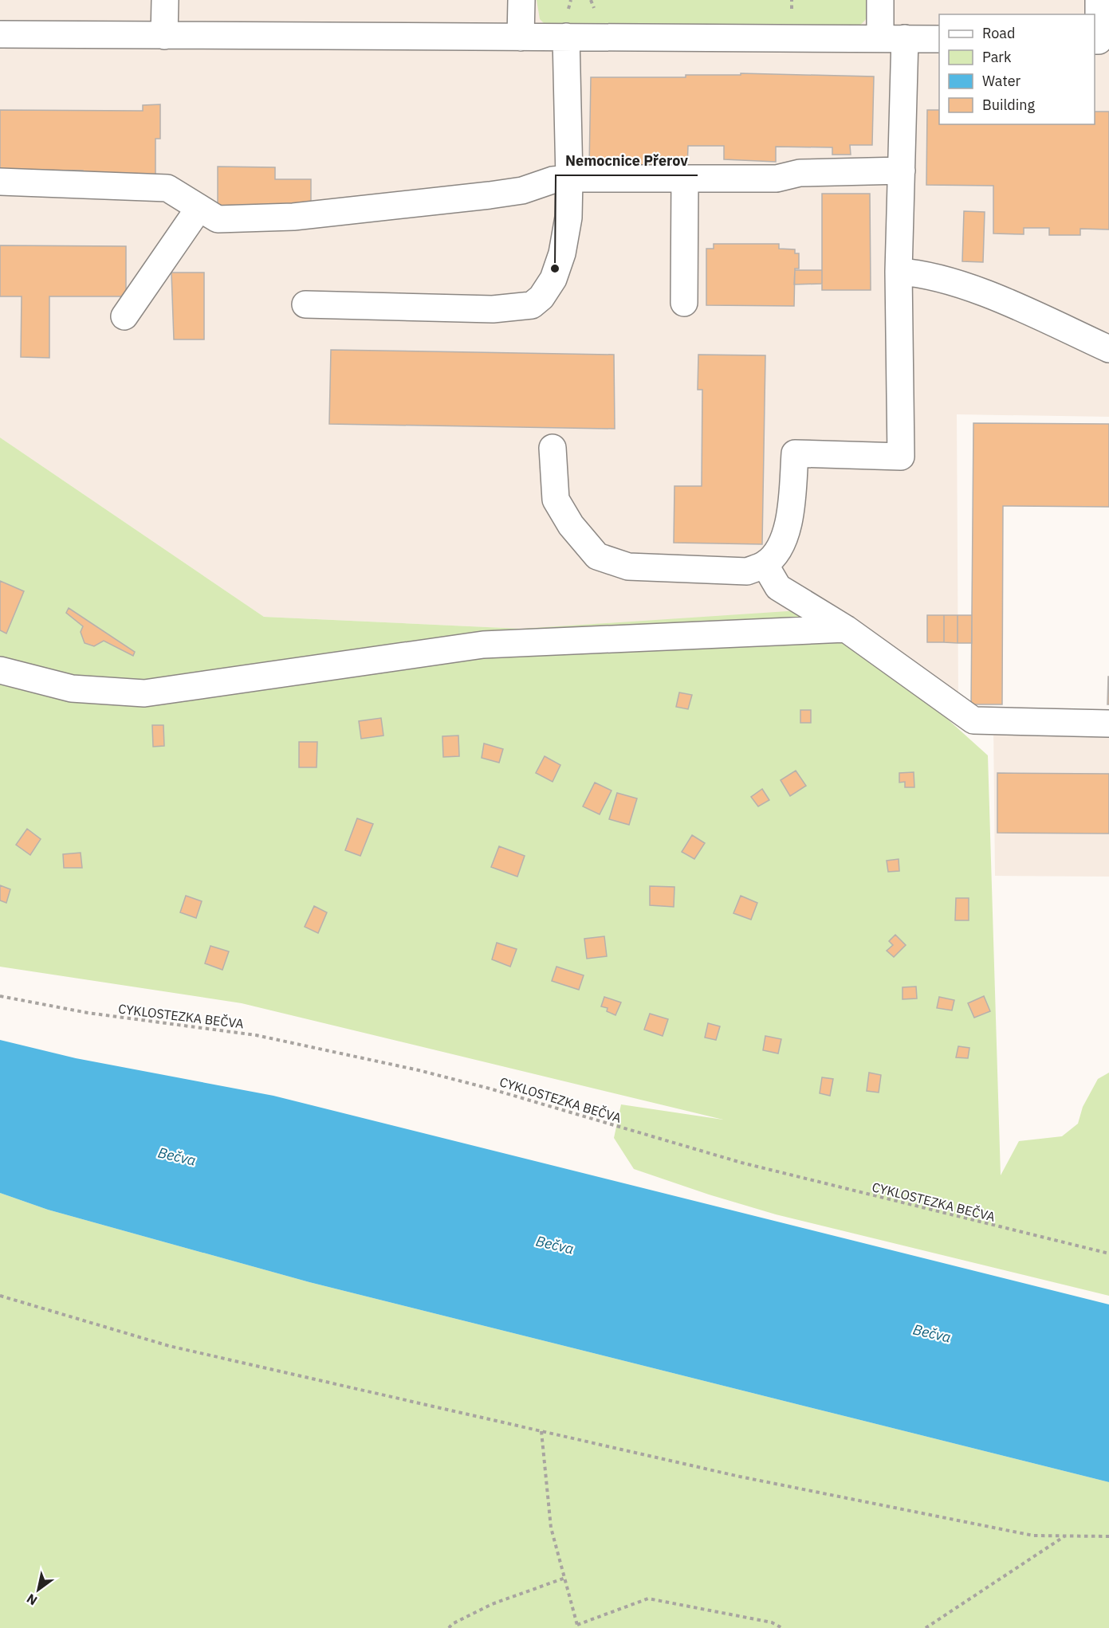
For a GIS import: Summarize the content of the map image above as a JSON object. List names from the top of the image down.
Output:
{
  "streets": {
    "path": ["CYKLOSTEZKA BEČVA"]
  },
  "water": ["Bečva"],
  "places": ["Nemocnice Přerov"],
  "legend": [
    "Road",
    "Park",
    "Water",
    "Building"
  ],
  "north": "bottom left"
}
